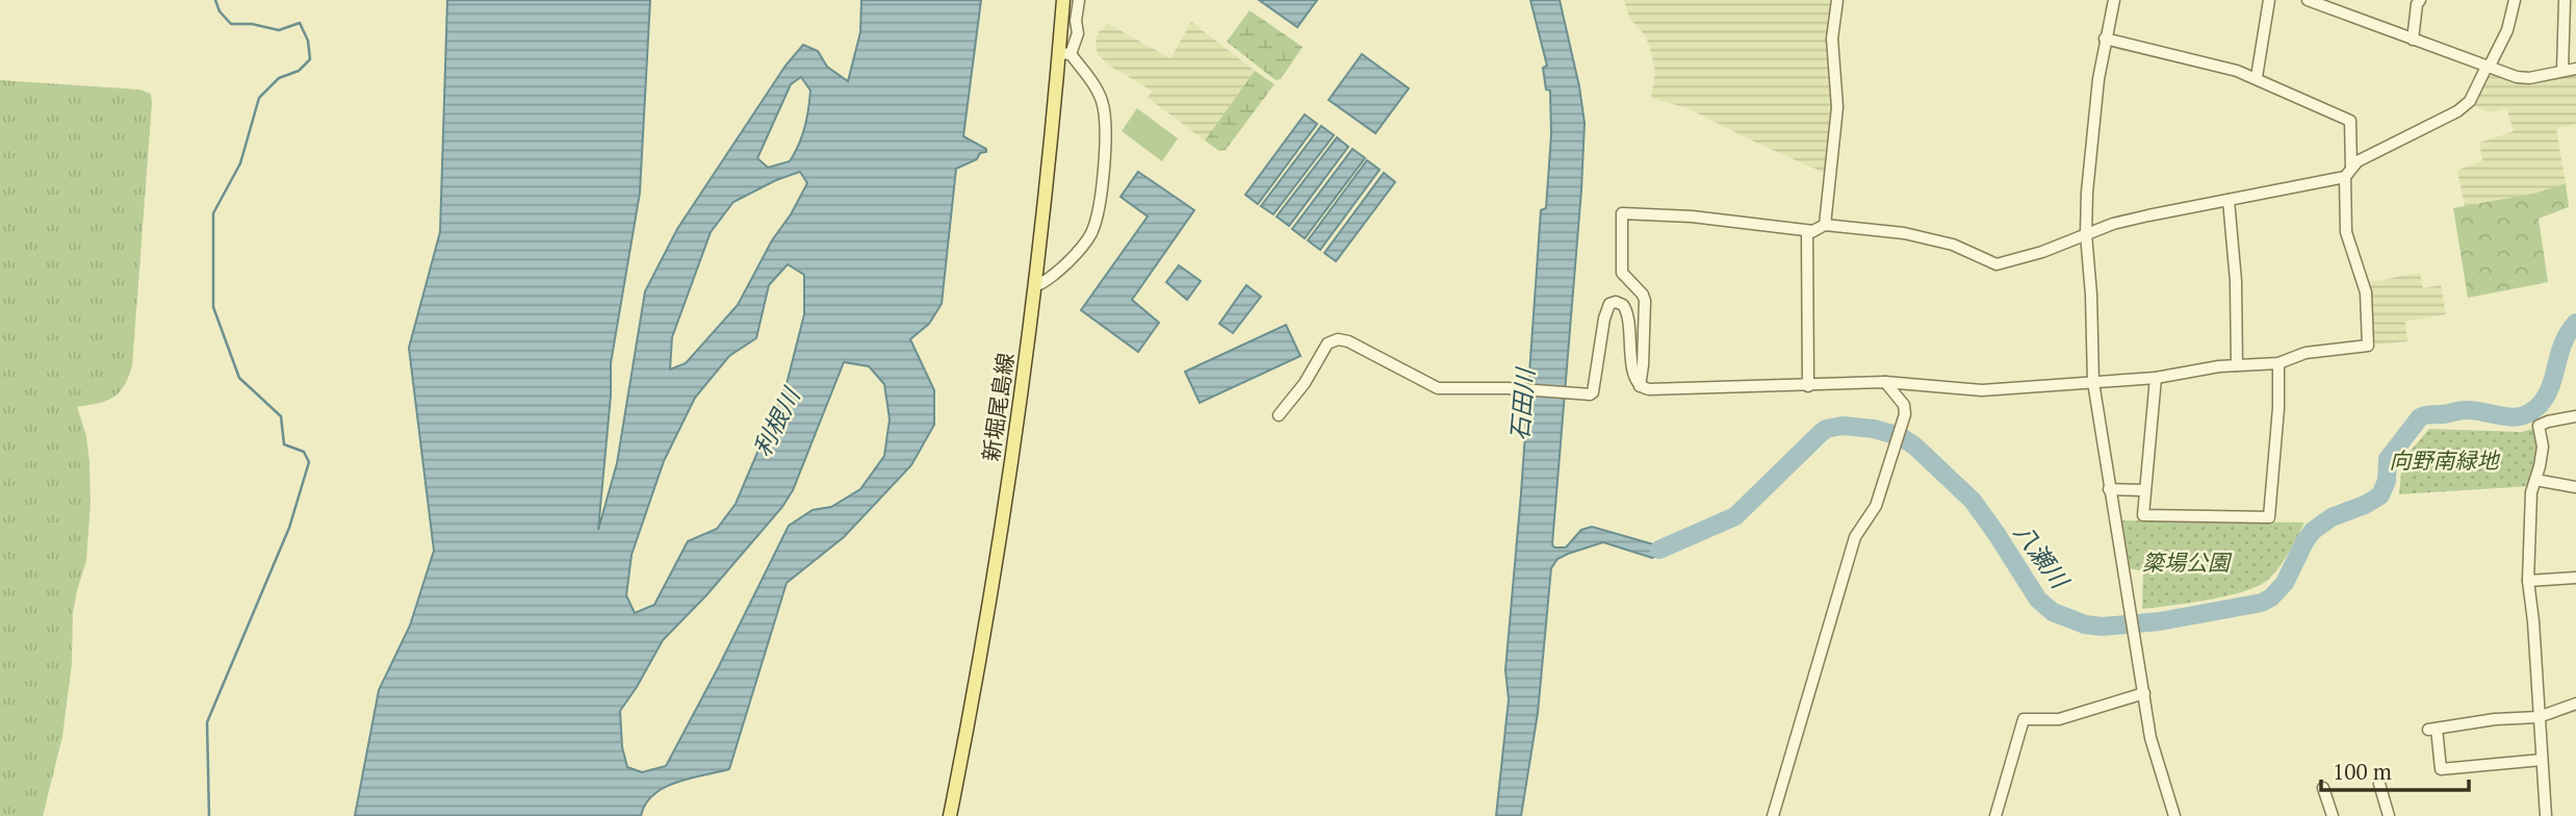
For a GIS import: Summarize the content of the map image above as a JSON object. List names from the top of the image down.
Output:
{
  "streets": {
    "main road": ["新堀尾島線"]
  },
  "water": ["石田川", "利根川", "八瀬川"],
  "parks": ["向野南緑地", "簗場公園"],
  "scale_bar": "100 m"
}
